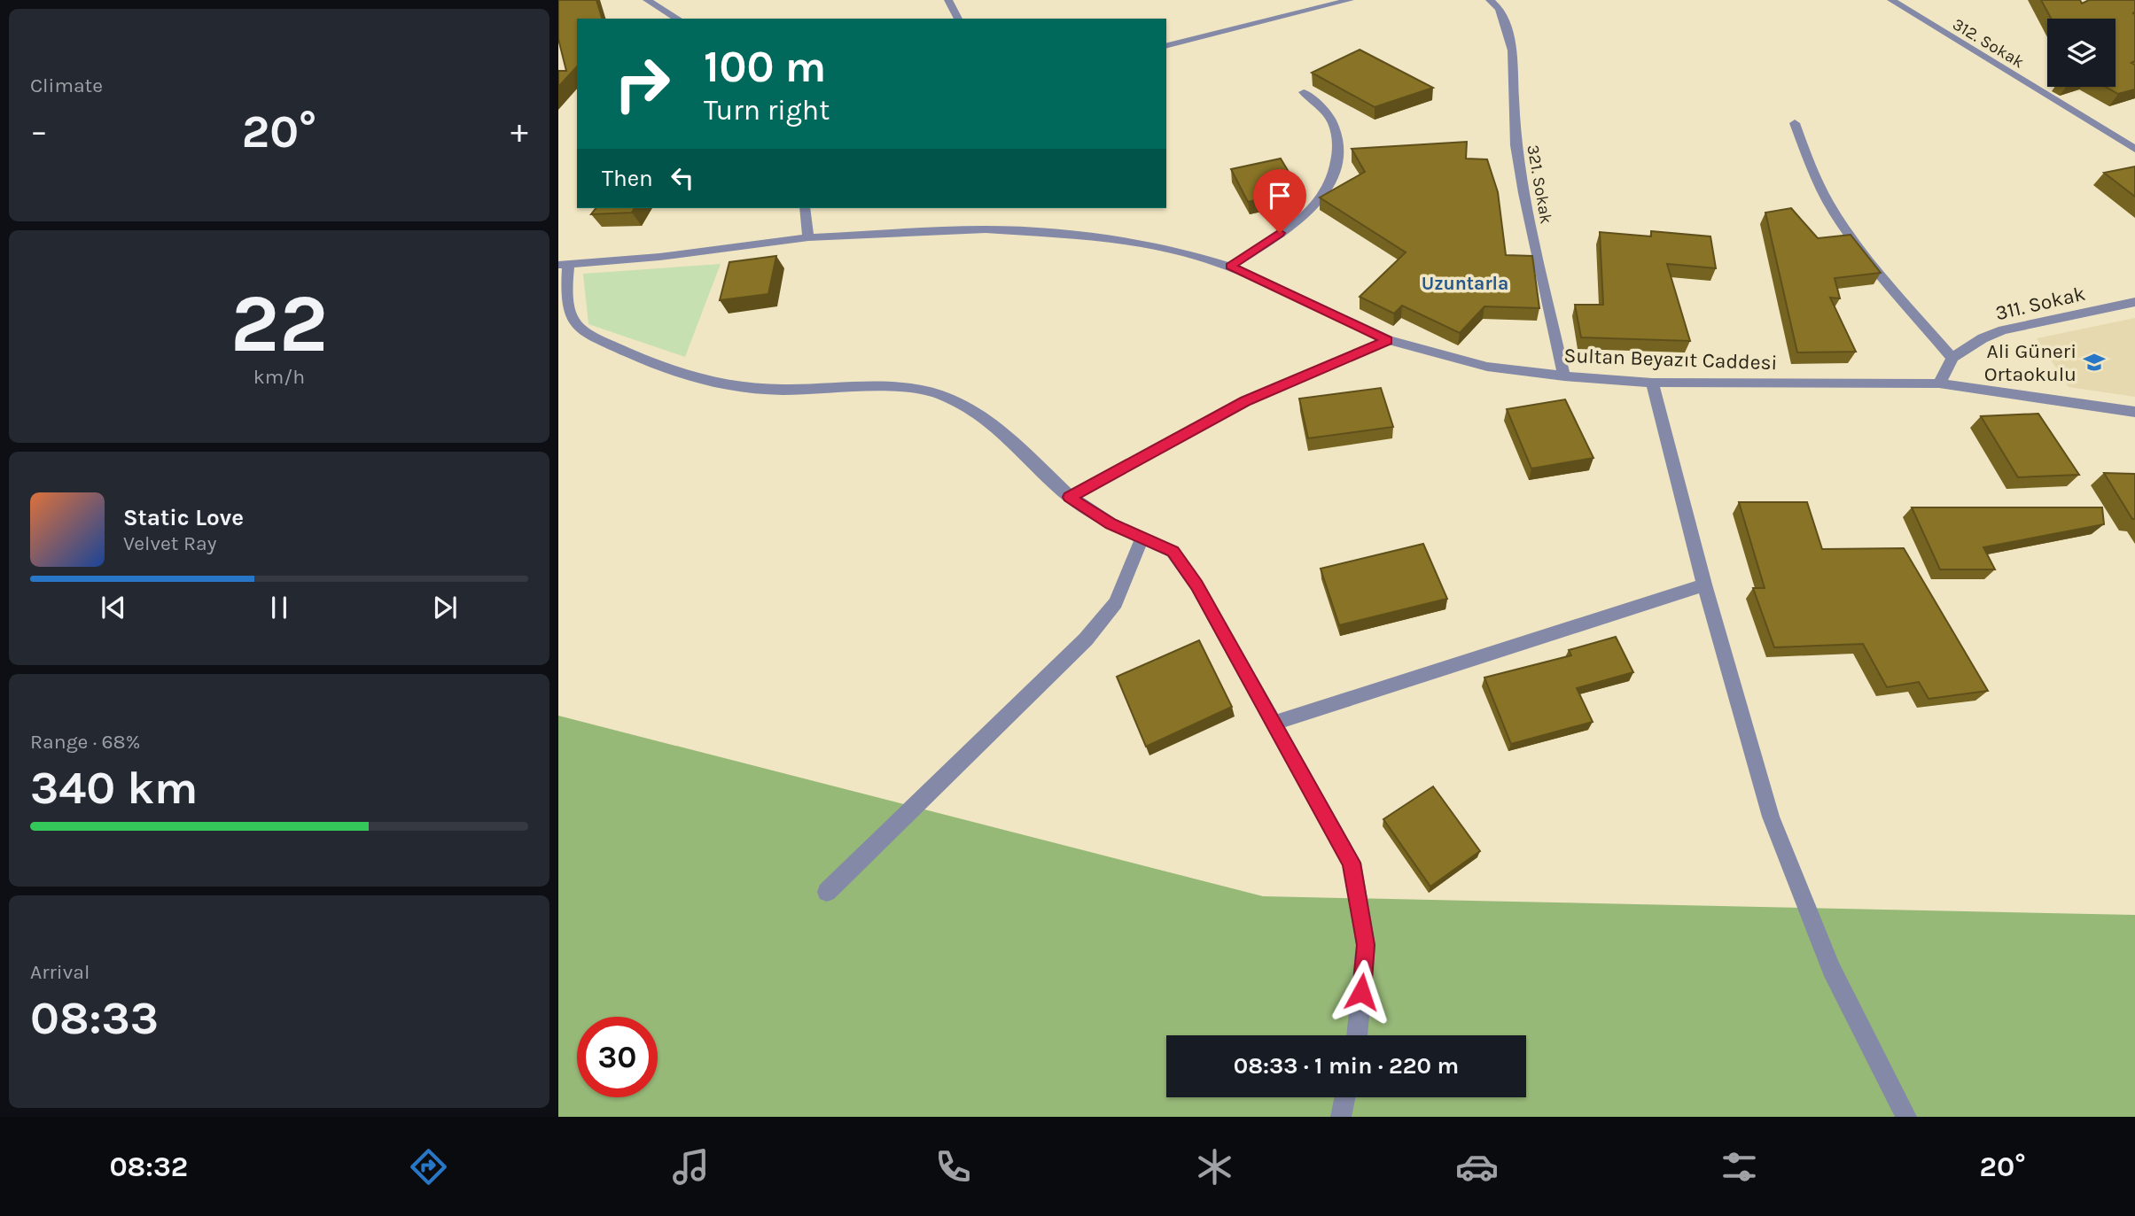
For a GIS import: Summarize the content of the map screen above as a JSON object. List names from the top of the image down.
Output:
{
  "streets": {
    "street": [
      "312. Sokak",
      "321. Sokak",
      "311. Sokak",
      "Sultan Beyazıt Caddesi"
    ]
  },
  "crossings": [
    ["321. Sokak", "Sultan Beyazıt Caddesi"],
    ["311. Sokak", "Sultan Beyazıt Caddesi"]
  ],
  "districts": ["Uzuntarla"],
  "places": {
    "school or university": ["Ali Güneri Ortaokulu"]
  },
  "page": {
    "tile": [
      "Climate",
      ["22", "km/h"],
      ["Range · 68%", "340 km"],
      ["Arrival", "08:33"]
    ],
    "turn": ["100 m", "Turn right"],
    "heat": ["−", "20°", "+"],
    "then": "Then",
    "song": ["Static Love", "Velvet Ray"],
    "limit": "30",
    "trip": "08:33 · 1 min · 220 m",
    "tabs": ["08:32", "20°"]
  }
}
